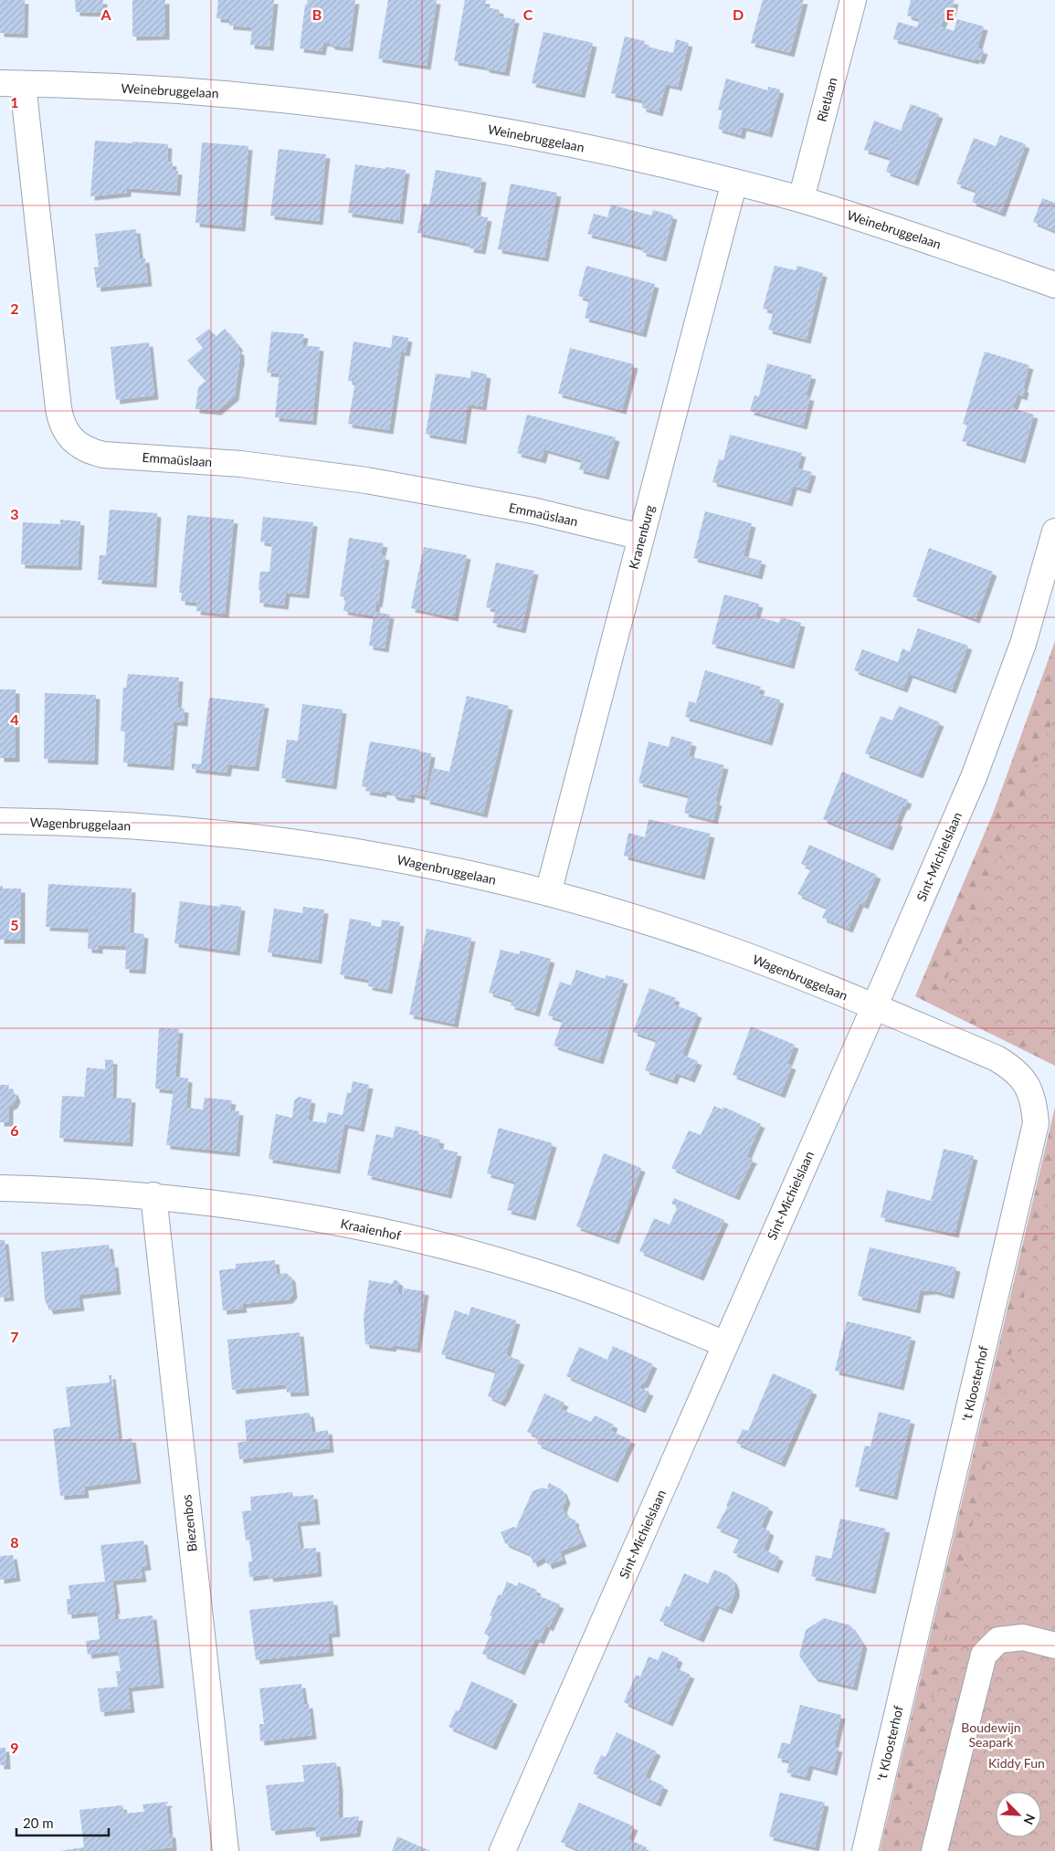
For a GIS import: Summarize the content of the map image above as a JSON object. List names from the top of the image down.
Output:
{
  "streets": {
    "street": [
      "Weinebruggelaan",
      "Rietlaan",
      "Emmaüslaan",
      "Kranenburg",
      "Wagenbruggelaan",
      "Sint-Michielslaan",
      "Kraaienhof",
      "'t Kloosterhof",
      "Biezenbos"
    ]
  },
  "crossings": [
    ["Weinebruggelaan", "Rietlaan"],
    ["Weinebruggelaan", "Emmaüslaan"],
    ["Weinebruggelaan", "Kranenburg"],
    ["Emmaüslaan", "Kranenburg"],
    ["Kranenburg", "Wagenbruggelaan"],
    ["Wagenbruggelaan", "Sint-Michielslaan"],
    ["Wagenbruggelaan", "'t Kloosterhof"],
    ["Sint-Michielslaan", "Kraaienhof"],
    ["Sint-Michielslaan", "'t Kloosterhof"],
    ["Kraaienhof", "Biezenbos"]
  ],
  "parks": ["Boudewijn Seapark", "Kiddy Fun"],
  "scale_bar": "20 m",
  "north": "bottom right",
  "grid": {
    "columns": [
      "A",
      "B",
      "C",
      "D",
      "E"
    ],
    "rows": [
      "1",
      "2",
      "3",
      "4",
      "5",
      "6",
      "7",
      "8",
      "9"
    ]
  }
}
